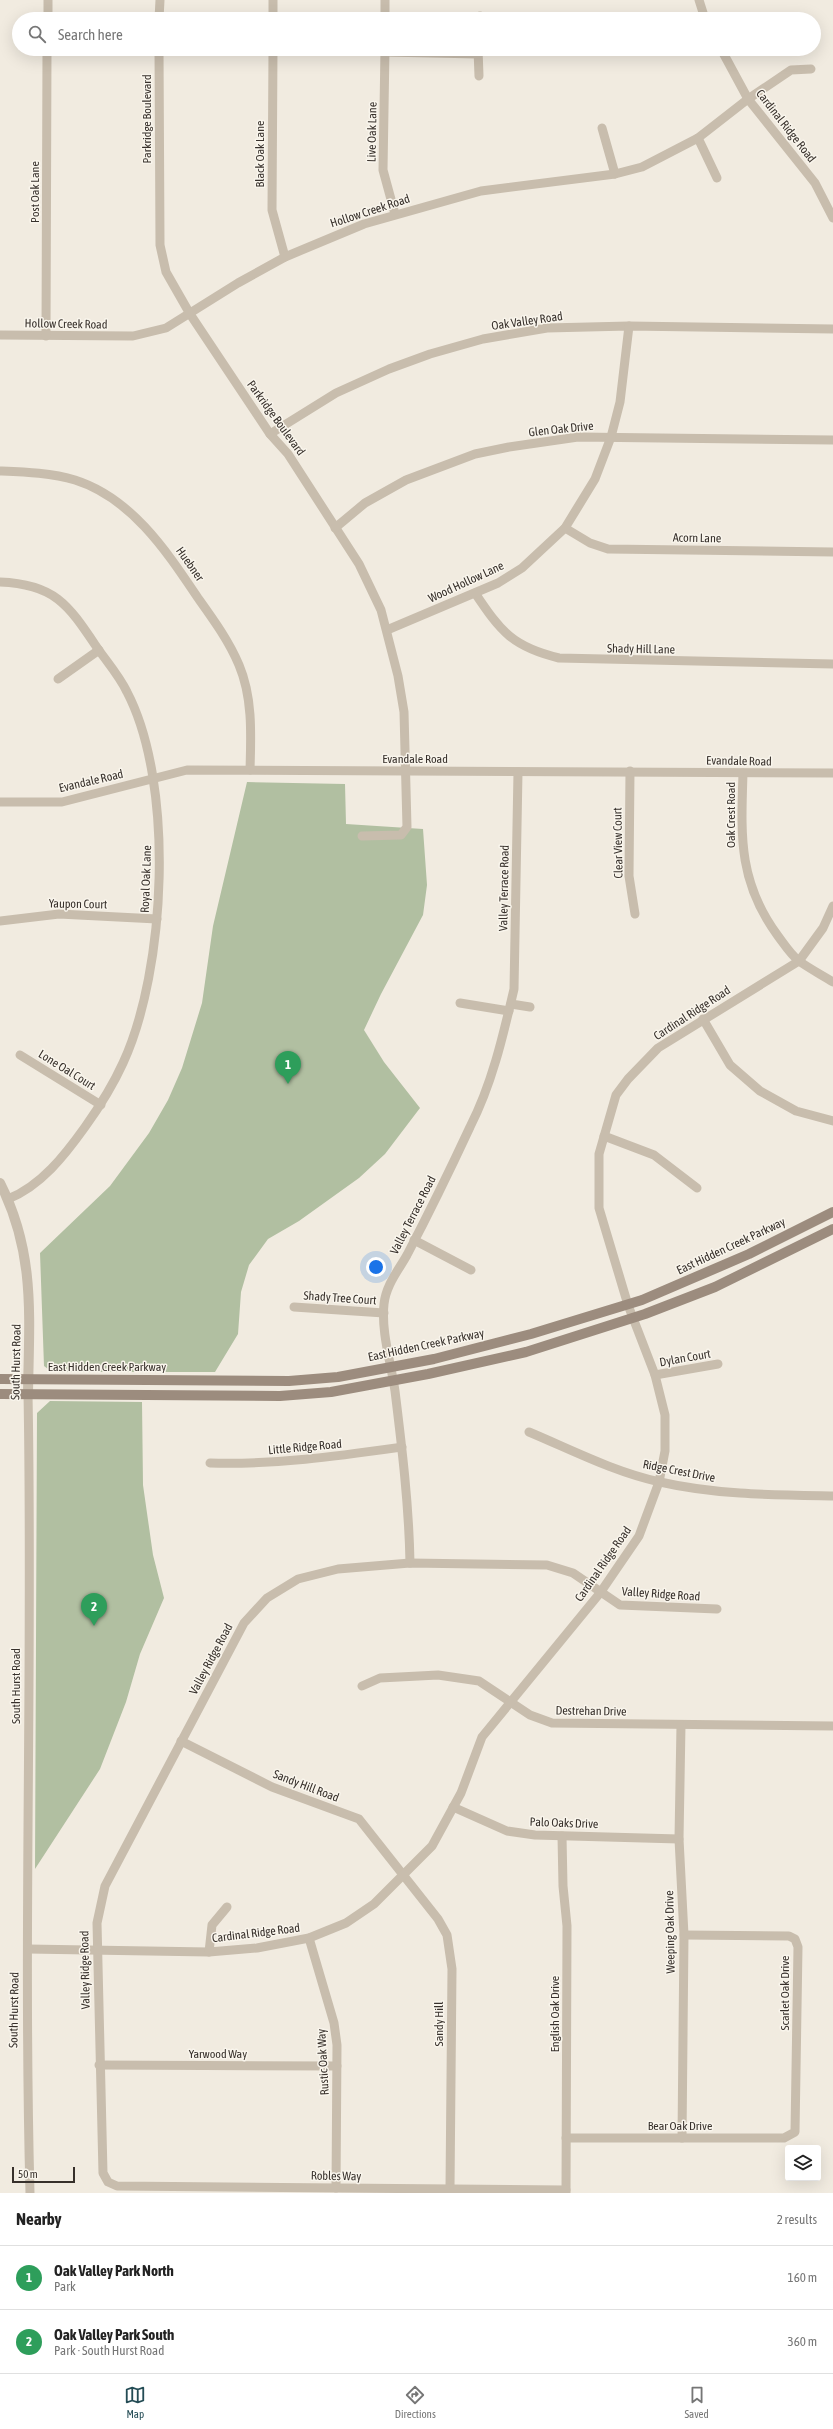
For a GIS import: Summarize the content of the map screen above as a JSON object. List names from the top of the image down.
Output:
{
  "streets": {
    "main road": ["East Hidden Creek Parkway"],
    "street": [
      "Parkridge Boulevard",
      "Cardinal Ridge Road",
      "Live Oak Lane",
      "Black Oak Lane",
      "Post Oak Lane",
      "Hollow Creek Road",
      "Oak Valley Road",
      "Glen Oak Drive",
      "Acorn Lane",
      "Huebner",
      "Wood Hollow Lane",
      "Shady Hill Lane",
      "Evandale Road",
      "Oak Crest Road",
      "Clear View Court",
      "Royal Oak Lane",
      "Valley Terrace Road",
      "Yaupon Court",
      "Lone Oal Court",
      "Shady Tree Court",
      "Dylan Court",
      "South Hurst Road",
      "Little Ridge Road",
      "Ridge Crest Drive",
      "Valley Ridge Road",
      "Destrehan Drive",
      "Sandy Hill Road",
      "Palo Oaks Drive",
      "Weeping Oak Drive",
      "Scarlet Oak Drive",
      "English Oak Drive",
      "Sandy Hill",
      "Yarwood Way",
      "Rustic Oak Way",
      "Bear Oak Drive",
      "Robles Way"
    ]
  },
  "crossings": [
    ["Parkridge Boulevard", "Hollow Creek Road"],
    ["Parkridge Boulevard", "Oak Valley Road"],
    ["Parkridge Boulevard", "Glen Oak Drive"],
    ["Parkridge Boulevard", "Wood Hollow Lane"],
    ["Parkridge Boulevard", "Evandale Road"],
    ["Cardinal Ridge Road", "Hollow Creek Road"],
    ["Cardinal Ridge Road", "Oak Crest Road"],
    ["Cardinal Ridge Road", "East Hidden Creek Parkway"],
    ["Cardinal Ridge Road", "Dylan Court"],
    ["Cardinal Ridge Road", "South Hurst Road"],
    ["Cardinal Ridge Road", "Ridge Crest Drive"],
    ["Cardinal Ridge Road", "Valley Ridge Road"],
    ["Cardinal Ridge Road", "Destrehan Drive"],
    ["Cardinal Ridge Road", "Sandy Hill Road"],
    ["Cardinal Ridge Road", "Palo Oaks Drive"],
    ["Cardinal Ridge Road", "Sandy Hill"],
    ["Cardinal Ridge Road", "Rustic Oak Way"],
    ["Live Oak Lane", "Hollow Creek Road"],
    ["Black Oak Lane", "Hollow Creek Road"],
    ["Post Oak Lane", "Hollow Creek Road"],
    ["Oak Valley Road", "Wood Hollow Lane"],
    ["Glen Oak Drive", "Wood Hollow Lane"],
    ["Acorn Lane", "Wood Hollow Lane"],
    ["Huebner", "Evandale Road"],
    ["Wood Hollow Lane", "Shady Hill Lane"],
    ["Evandale Road", "Oak Crest Road"],
    ["Evandale Road", "Clear View Court"],
    ["Evandale Road", "Royal Oak Lane"],
    ["Evandale Road", "Valley Terrace Road"],
    ["Royal Oak Lane", "Yaupon Court"],
    ["Royal Oak Lane", "Lone Oal Court"],
    ["Royal Oak Lane", "South Hurst Road"],
    ["Valley Terrace Road", "East Hidden Creek Parkway"],
    ["Valley Terrace Road", "Shady Tree Court"],
    ["Valley Terrace Road", "Little Ridge Road"],
    ["Valley Terrace Road", "Valley Ridge Road"],
    ["East Hidden Creek Parkway", "South Hurst Road"],
    ["Valley Ridge Road", "Sandy Hill Road"],
    ["Valley Ridge Road", "Yarwood Way"],
    ["Valley Ridge Road", "Robles Way"],
    ["Destrehan Drive", "Weeping Oak Drive"],
    ["Sandy Hill Road", "Sandy Hill"],
    ["Palo Oaks Drive", "Weeping Oak Drive"],
    ["Palo Oaks Drive", "English Oak Drive"],
    ["Weeping Oak Drive", "Scarlet Oak Drive"],
    ["Weeping Oak Drive", "Bear Oak Drive"],
    ["Scarlet Oak Drive", "Bear Oak Drive"],
    ["English Oak Drive", "Bear Oak Drive"],
    ["English Oak Drive", "Robles Way"],
    ["Sandy Hill", "Robles Way"],
    ["Yarwood Way", "Rustic Oak Way"],
    ["Rustic Oak Way", "Robles Way"]
  ],
  "scale_bar": "50 m",
  "page": {
    "search": "Search here",
    "pins": ["1", "2"],
    "scale": "50 m",
    "heading": ["Nearby", "2 results"],
    "list": [
      {
        "mark": "1",
        "name": "Oak Valley Park North",
        "note": "Park",
        "value": "160 m"
      },
      {
        "mark": "2",
        "name": "Oak Valley Park South",
        "note": "Park · South Hurst Road",
        "value": "360 m"
      }
    ],
    "nav": ["Map", "Directions", "Saved"]
  }
}
